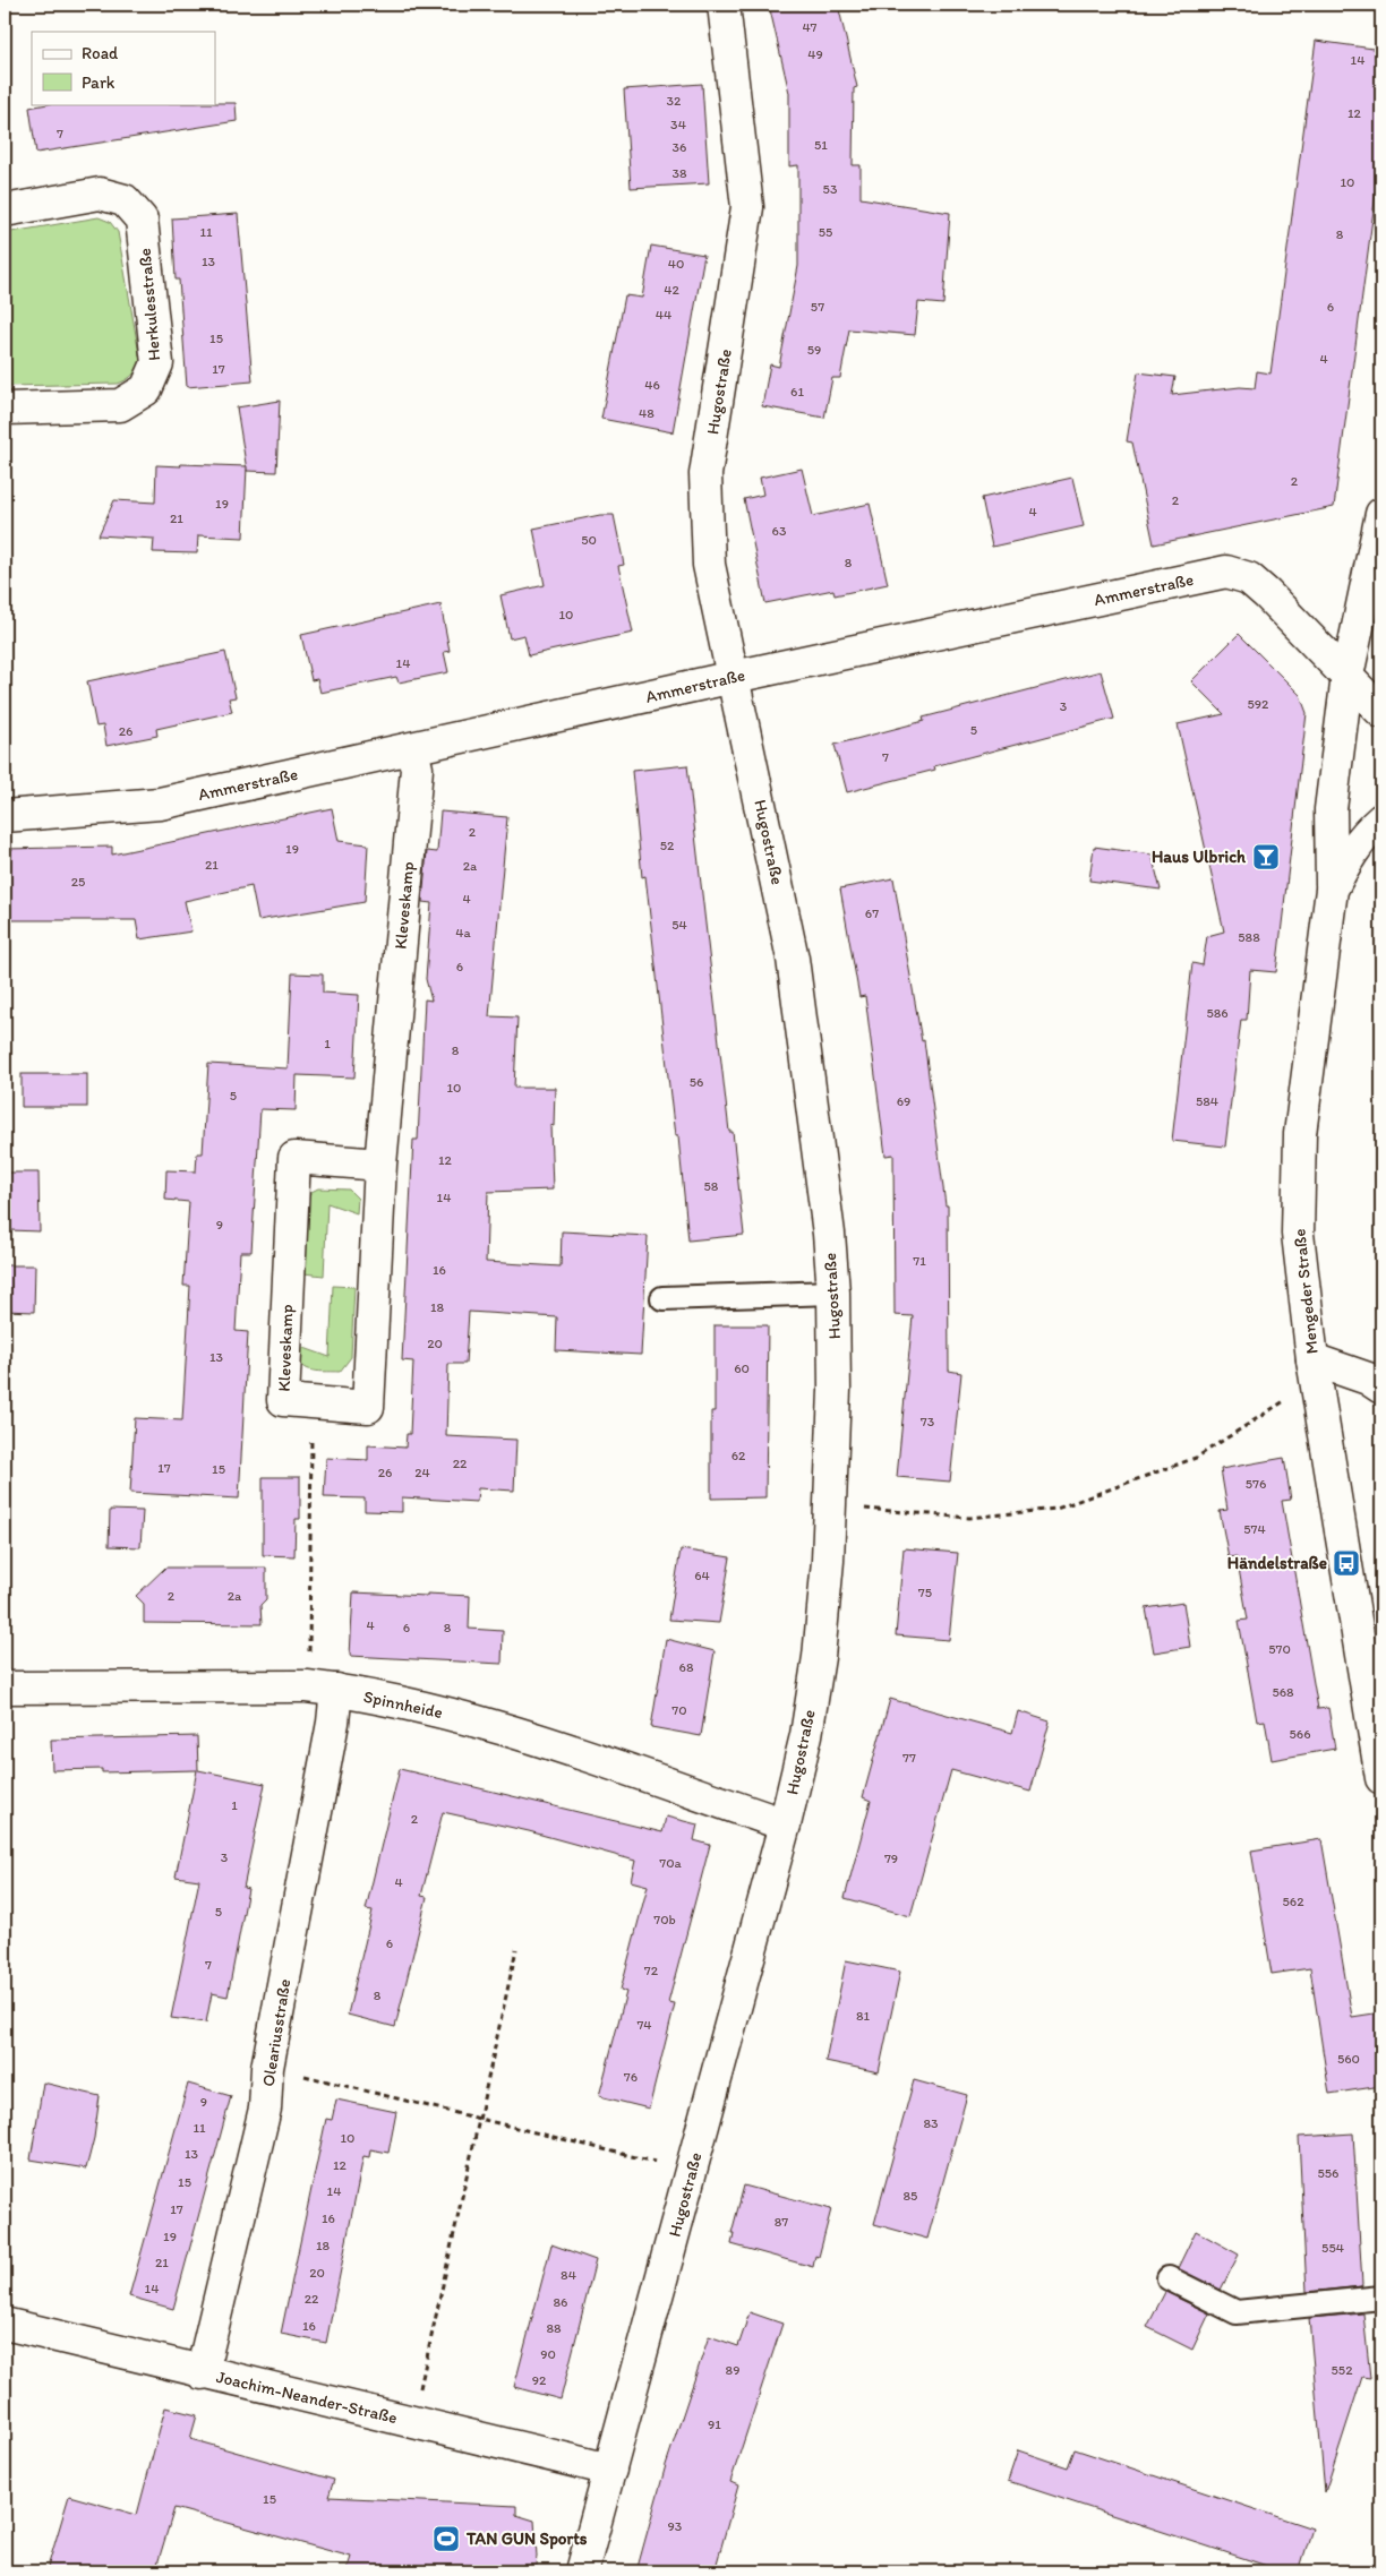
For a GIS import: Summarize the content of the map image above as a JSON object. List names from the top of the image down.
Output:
{
  "streets": {
    "street": [
      "Herkulesstraße",
      "Hugostraße",
      "Ammerstraße",
      "Kleveskamp",
      "Mengeder Straße",
      "Spinnheide",
      "Oleariusstraße",
      "Joachim-Neander-Straße"
    ]
  },
  "crossings": [
    ["Hugostraße", "Ammerstraße"],
    ["Hugostraße", "Spinnheide"],
    ["Hugostraße", "Joachim-Neander-Straße"],
    ["Ammerstraße", "Kleveskamp"],
    ["Spinnheide", "Oleariusstraße"],
    ["Oleariusstraße", "Joachim-Neander-Straße"]
  ],
  "places": {
    "bar": ["Haus Ulbrich"],
    "bus stop": ["Händelstraße"],
    "sports": ["TAN GUN Sports"]
  },
  "house_numbers": [
    "47",
    "49",
    "14",
    "32",
    "12",
    "34",
    "7",
    "51",
    "36",
    "38",
    "10",
    "53",
    "11",
    "55",
    "8",
    "13",
    "40",
    "42",
    "57",
    "6",
    "44",
    "15",
    "59",
    "4",
    "17",
    "46",
    "61",
    "48",
    "2",
    "2",
    "19",
    "4",
    "21",
    "63",
    "50",
    "8",
    "10",
    "14",
    "592",
    "3",
    "5",
    "26",
    "7",
    "2",
    "52",
    "19",
    "21",
    "2a",
    "25",
    "4",
    "67",
    "54",
    "4a",
    "588",
    "6",
    "586",
    "1",
    "8",
    "56",
    "10",
    "5",
    "69",
    "584",
    "12",
    "58",
    "14",
    "9",
    "71",
    "16",
    "18",
    "20",
    "13",
    "60",
    "73",
    "62",
    "22",
    "17",
    "15",
    "26",
    "24",
    "576",
    "574",
    "64",
    "75",
    "2",
    "2a",
    "4",
    "6",
    "8",
    "570",
    "68",
    "568",
    "70",
    "566",
    "77",
    "1",
    "2",
    "3",
    "79",
    "70a",
    "4",
    "562",
    "5",
    "70b",
    "6",
    "7",
    "72",
    "8",
    "81",
    "74",
    "560",
    "76",
    "9",
    "83",
    "11",
    "10",
    "13",
    "12",
    "556",
    "15",
    "14",
    "85",
    "17",
    "16",
    "87",
    "19",
    "18",
    "554",
    "21",
    "20",
    "84",
    "14",
    "22",
    "86",
    "16",
    "88",
    "90",
    "89",
    "552",
    "92",
    "91",
    "15",
    "93"
  ],
  "legend": ["Road", "Park"]
}
